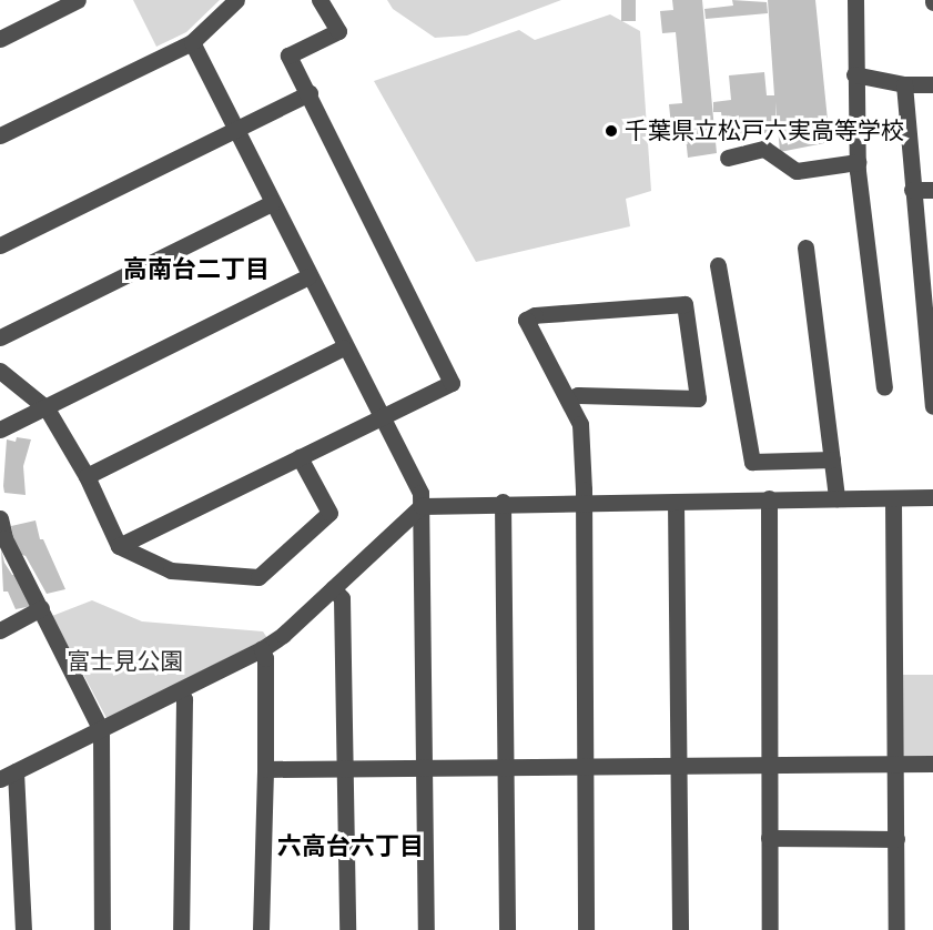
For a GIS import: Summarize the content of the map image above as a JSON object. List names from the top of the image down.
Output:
{
  "districts": ["高南台二丁目", "六高台六丁目"],
  "parks": ["富士見公園"],
  "places": ["千葉県立松戸六実高等学校"]
}
